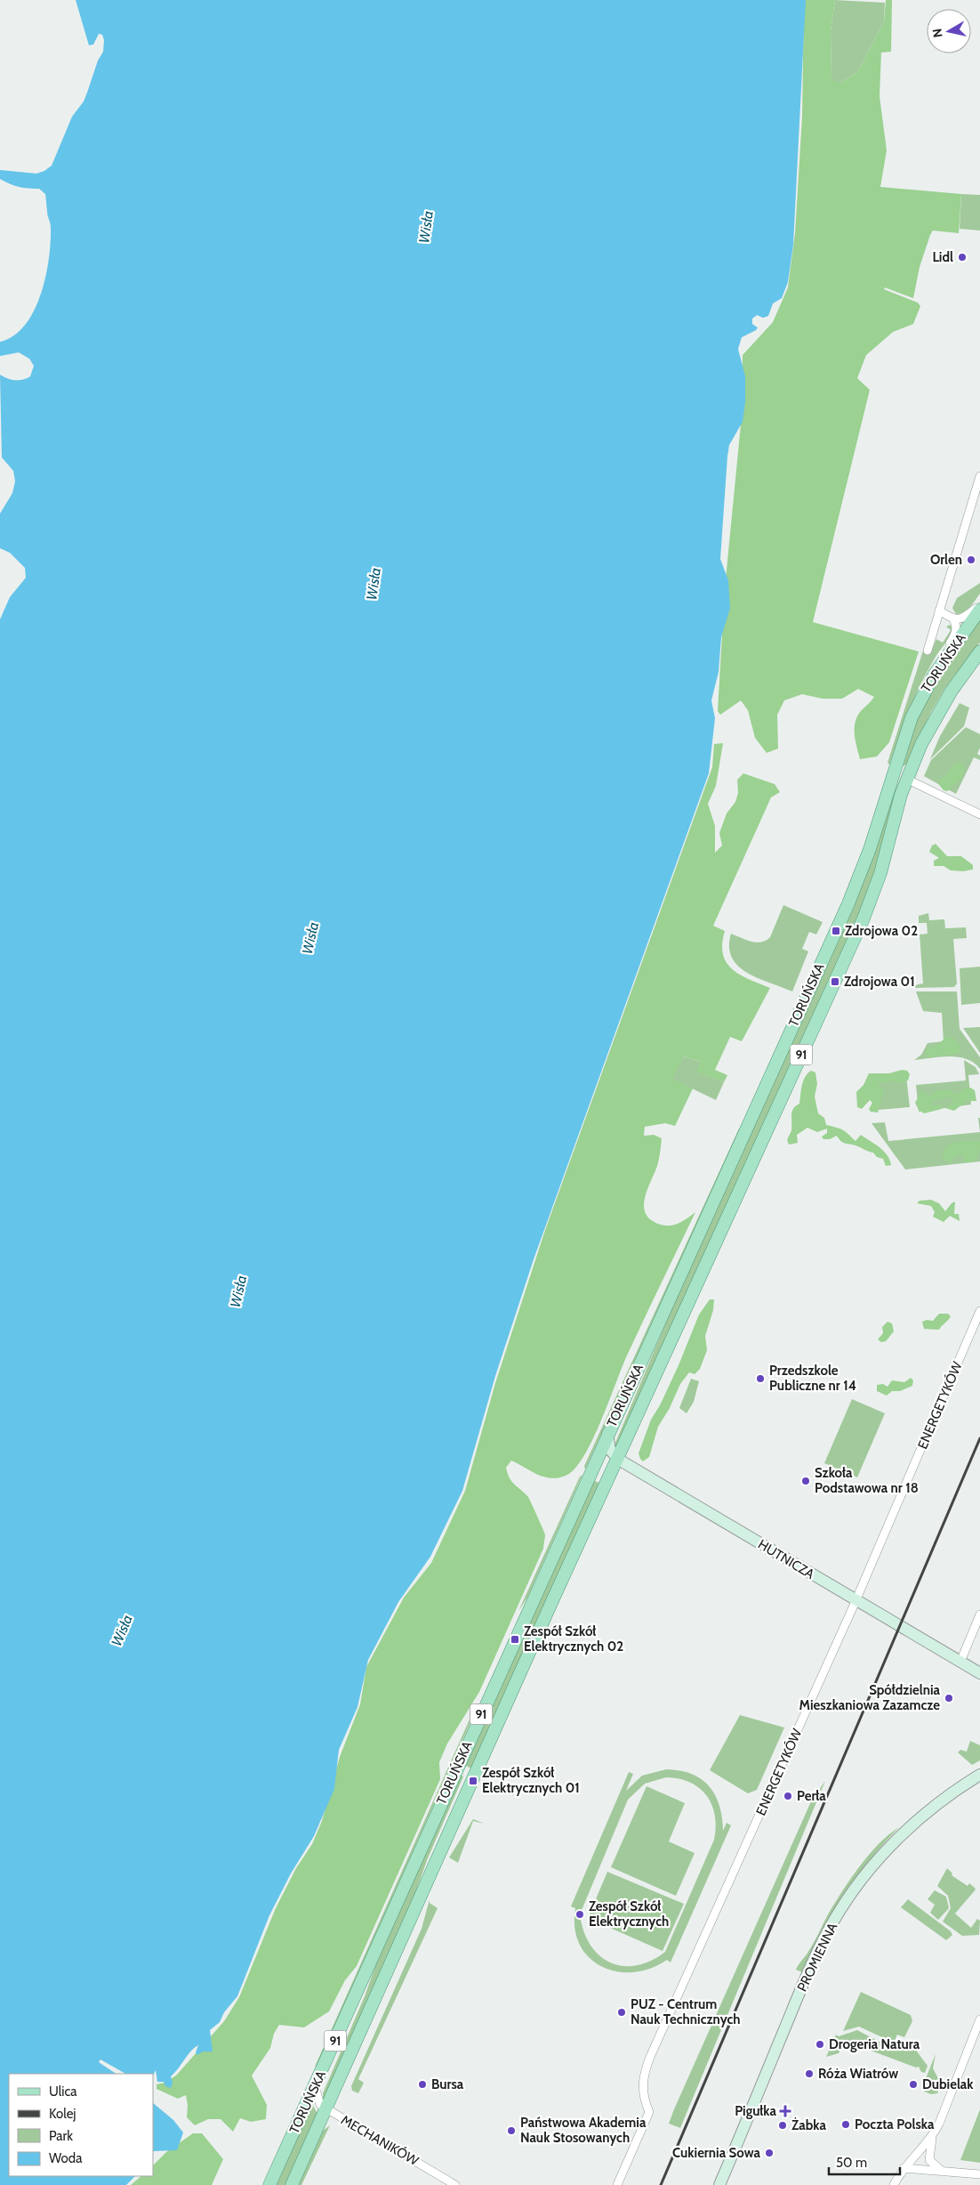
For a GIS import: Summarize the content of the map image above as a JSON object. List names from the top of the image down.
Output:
{
  "streets": {
    "main road": ["TORUŃSKA", "91"],
    "street": [
      "ENERGETYKÓW",
      "HUTNICZA",
      "PROMIENNA",
      "MECHANIKÓW"
    ]
  },
  "crossings": [
    ["TORUŃSKA", "HUTNICZA"],
    ["TORUŃSKA", "MECHANIKÓW"],
    ["ENERGETYKÓW", "HUTNICZA"]
  ],
  "water": ["Wisła"],
  "places": {
    "other": [
      "Lidl",
      "Orlen",
      "Przedszkole Publiczne nr 14",
      "Szkoła Podstawowa nr 18",
      "Spółdzielnia Mieszkaniowa Zazamcze",
      "Perła",
      "Zespół Szkół Elektrycznych",
      "PUZ - Centrum Nauk Technicznych",
      "Drogeria Natura",
      "Róża Wiatrów",
      "Bursa",
      "Dubielak",
      "Poczta Polska",
      "Żabka",
      "Państwowa Akademia Nauk Stosowanych",
      "Cukiernia Sowa"
    ],
    "transit": [
      "Zdrojowa 02",
      "Zdrojowa 01",
      "Zespół Szkół Elektrycznych 02",
      "Zespół Szkół Elektrycznych 01"
    ],
    "health": ["Pigułka"]
  },
  "legend": [
    "Ulica",
    "Kolej",
    "Park",
    "Woda"
  ],
  "scale_bar": "50 m",
  "north": "left"
}
